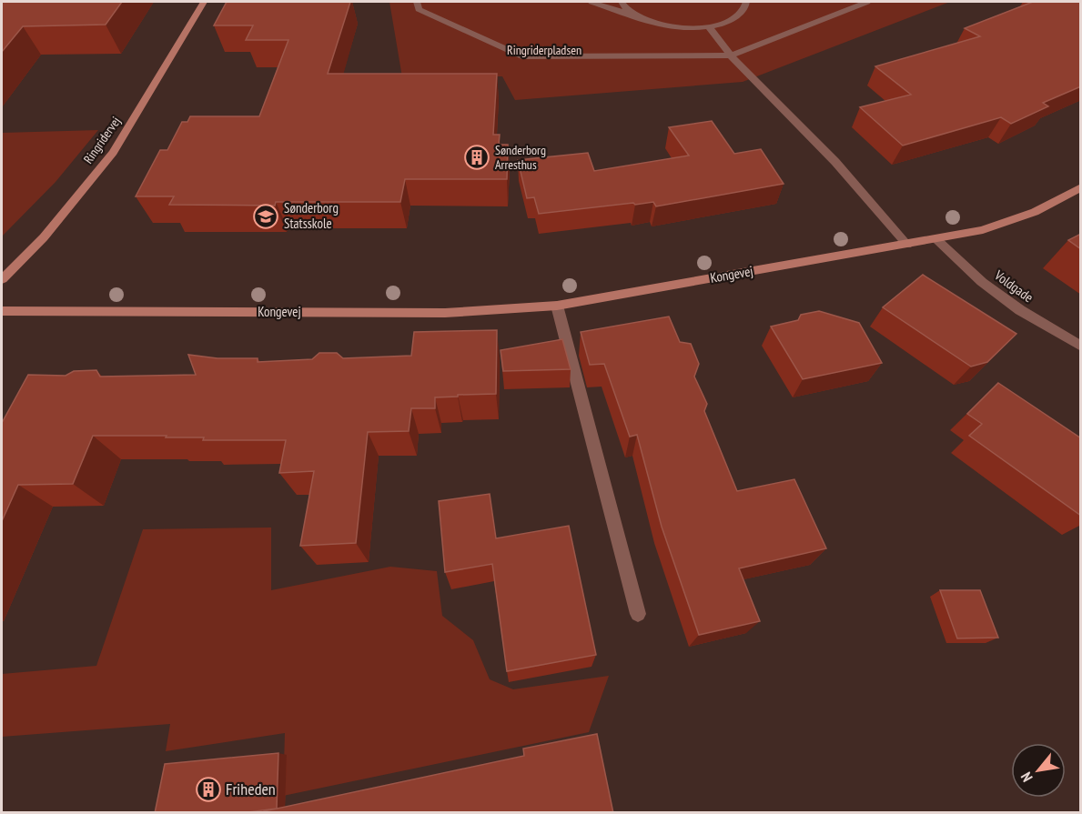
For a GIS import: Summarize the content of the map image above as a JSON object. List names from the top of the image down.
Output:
{
  "streets": {
    "street": ["Ringridervej", "Kongevej", "Voldgade"]
  },
  "crossings": [
    ["Kongevej", "Voldgade"]
  ],
  "parks": ["Ringriderpladsen"],
  "places": {
    "building": ["Sønderborg Arresthus", "Friheden"],
    "school or university": ["Sønderborg Statsskole"]
  },
  "north": "bottom left"
}
